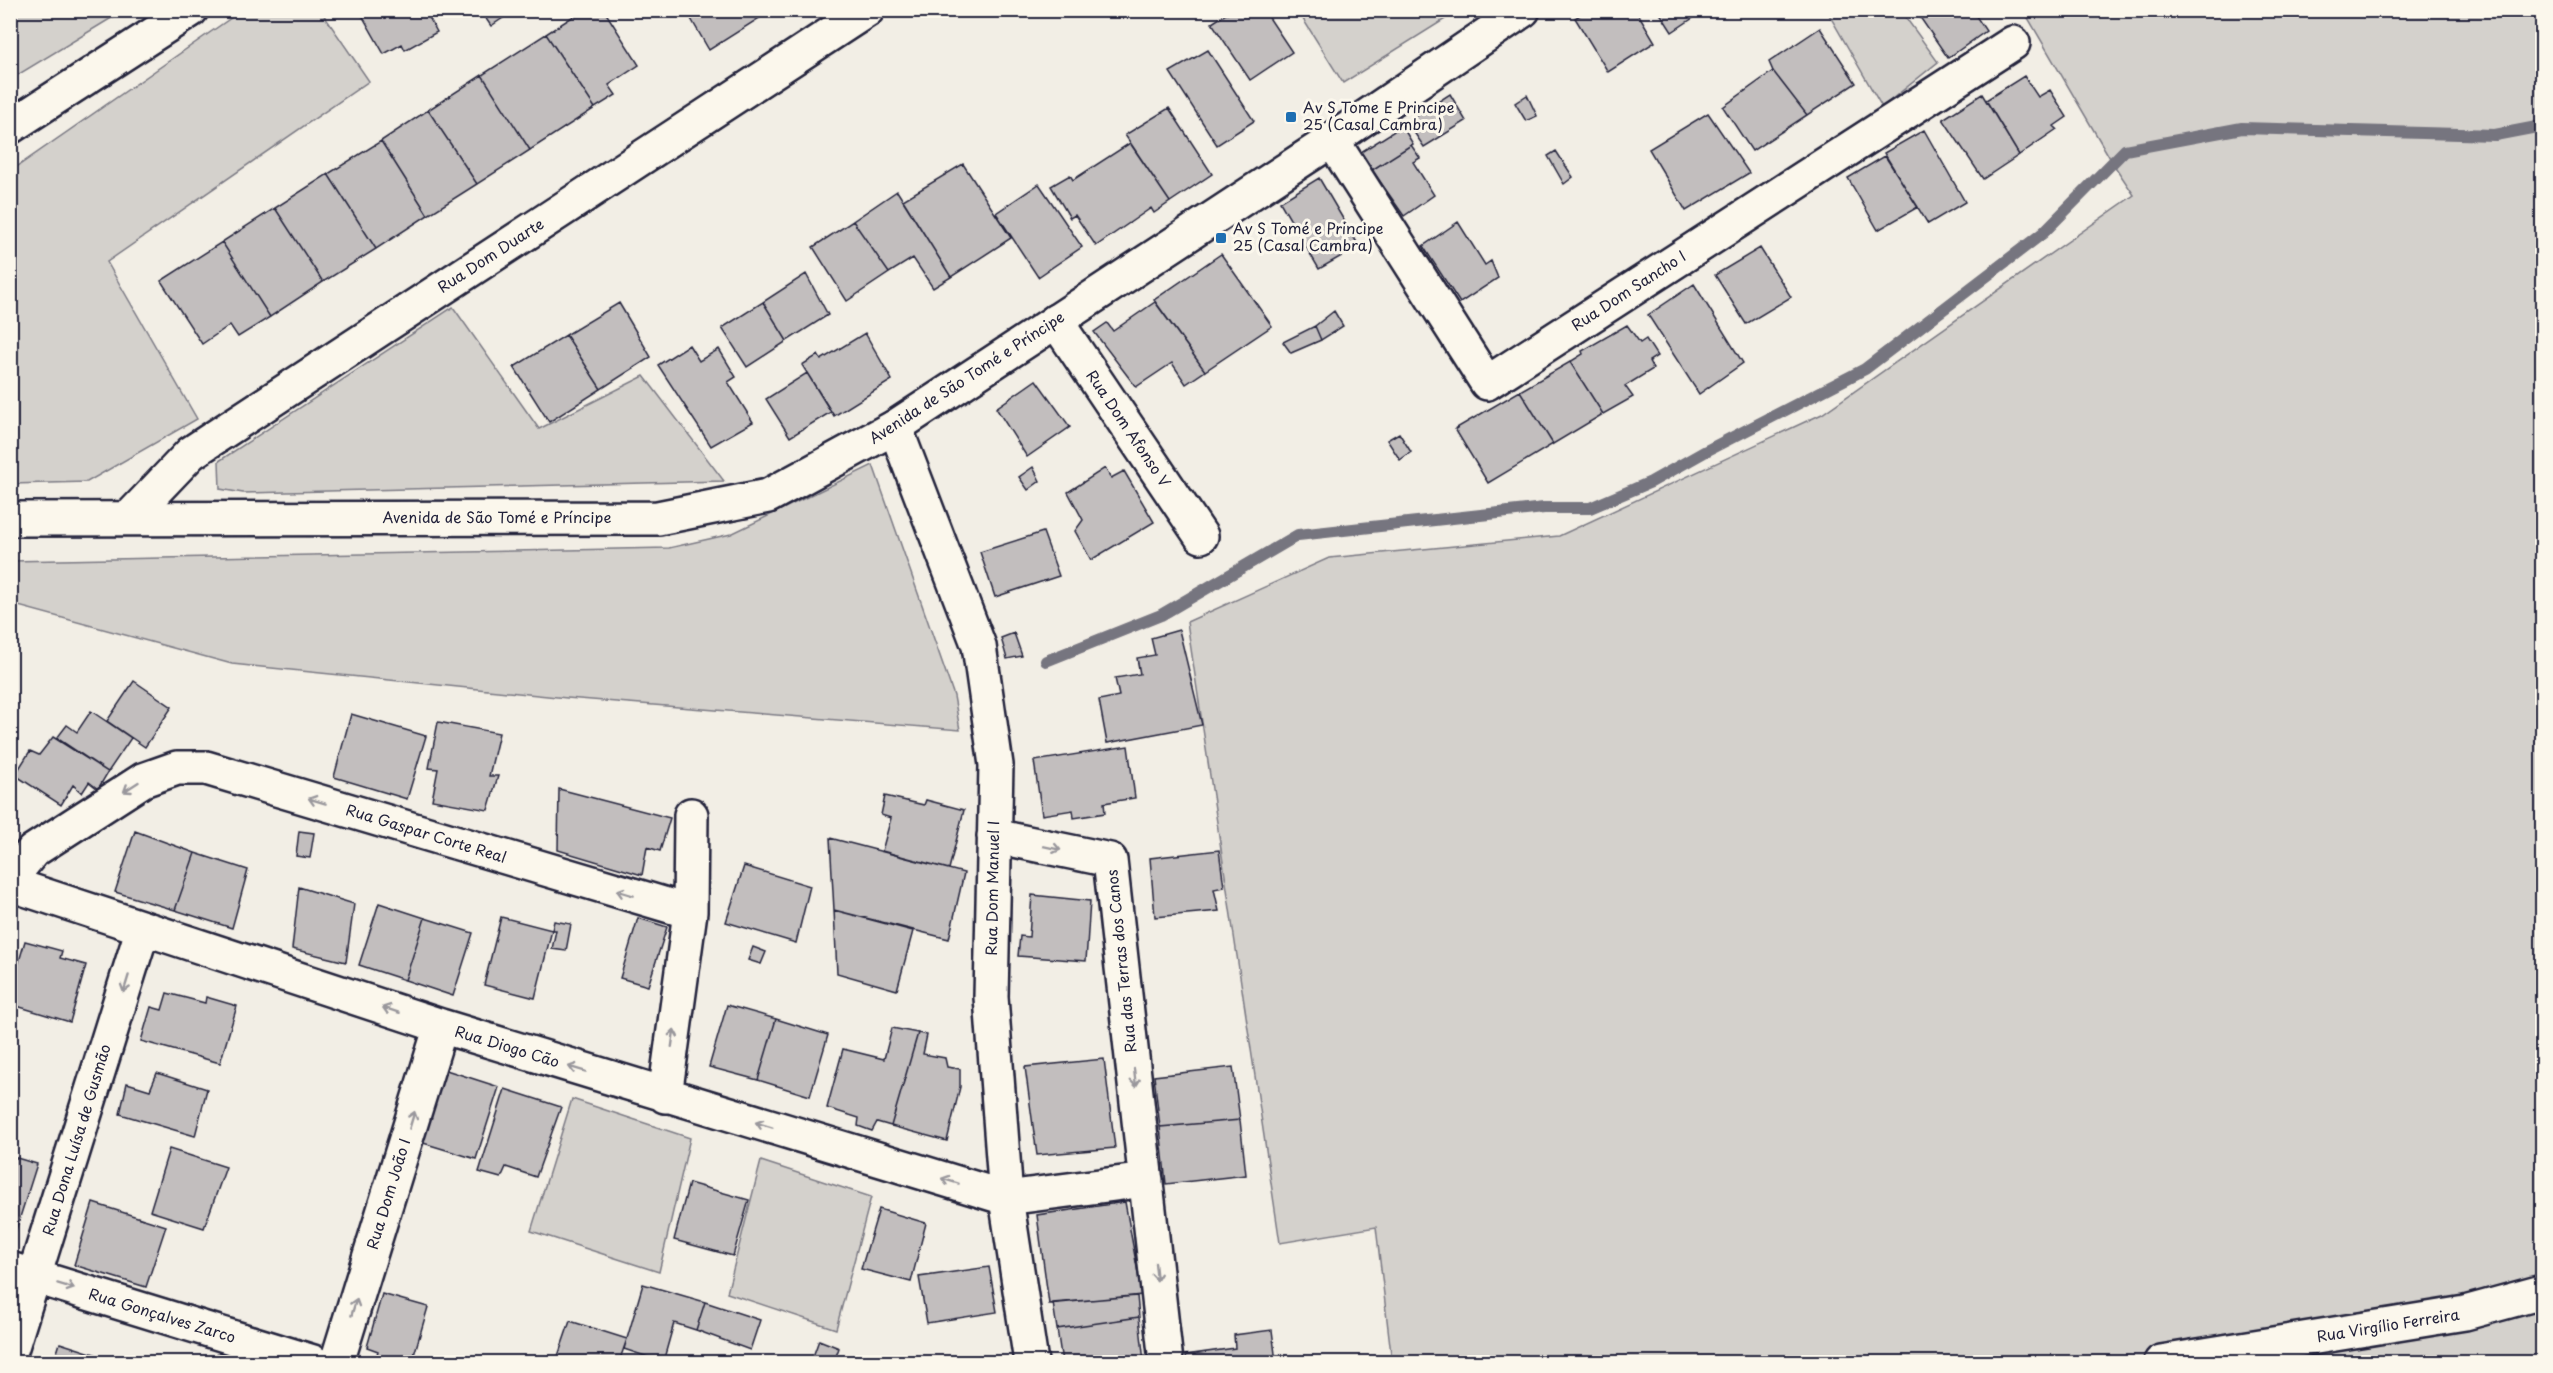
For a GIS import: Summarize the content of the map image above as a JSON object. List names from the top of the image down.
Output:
{
  "streets": {
    "street": [
      "Rua Dom Duarte",
      "Rua Dom Sancho I",
      "Avenida de São Tomé e Príncipe",
      "Rua Dom Afonso V",
      "Rua Gaspar Corte Real",
      "Rua Dom Manuel I",
      "Rua das Terras dos Canos",
      "Rua Diogo Cão",
      "Rua Dona Luísa de Gusmão",
      "Rua Dom João I",
      "Rua Gonçalves Zarco",
      "Rua Virgílio Ferreira"
    ]
  },
  "crossings": [
    ["Rua Dom Duarte", "Avenida de São Tomé e Príncipe"],
    ["Rua Dom Sancho I", "Avenida de São Tomé e Príncipe"],
    ["Avenida de São Tomé e Príncipe", "Rua Dom Afonso V"],
    ["Avenida de São Tomé e Príncipe", "Rua Dom Manuel I"],
    ["Rua Dom Manuel I", "Rua das Terras dos Canos"],
    ["Rua Dom Manuel I", "Rua Diogo Cão"],
    ["Rua Diogo Cão", "Rua Dona Luísa de Gusmão"],
    ["Rua Diogo Cão", "Rua Dom João I"],
    ["Rua Dona Luísa de Gusmão", "Rua Gonçalves Zarco"]
  ],
  "one_way": [
    "Rua Gaspar Corte Real",
    "Rua das Terras dos Canos",
    "Rua Diogo Cão",
    "Rua Dona Luísa de Gusmão",
    "Rua Dom João I",
    "Rua Gonçalves Zarco"
  ],
  "places": {
    "transit": ["Av S Tome E Principe 25 (Casal Cambra)", "Av S Tomé e Principe 25 (Casal Cambra)"]
  }
}
